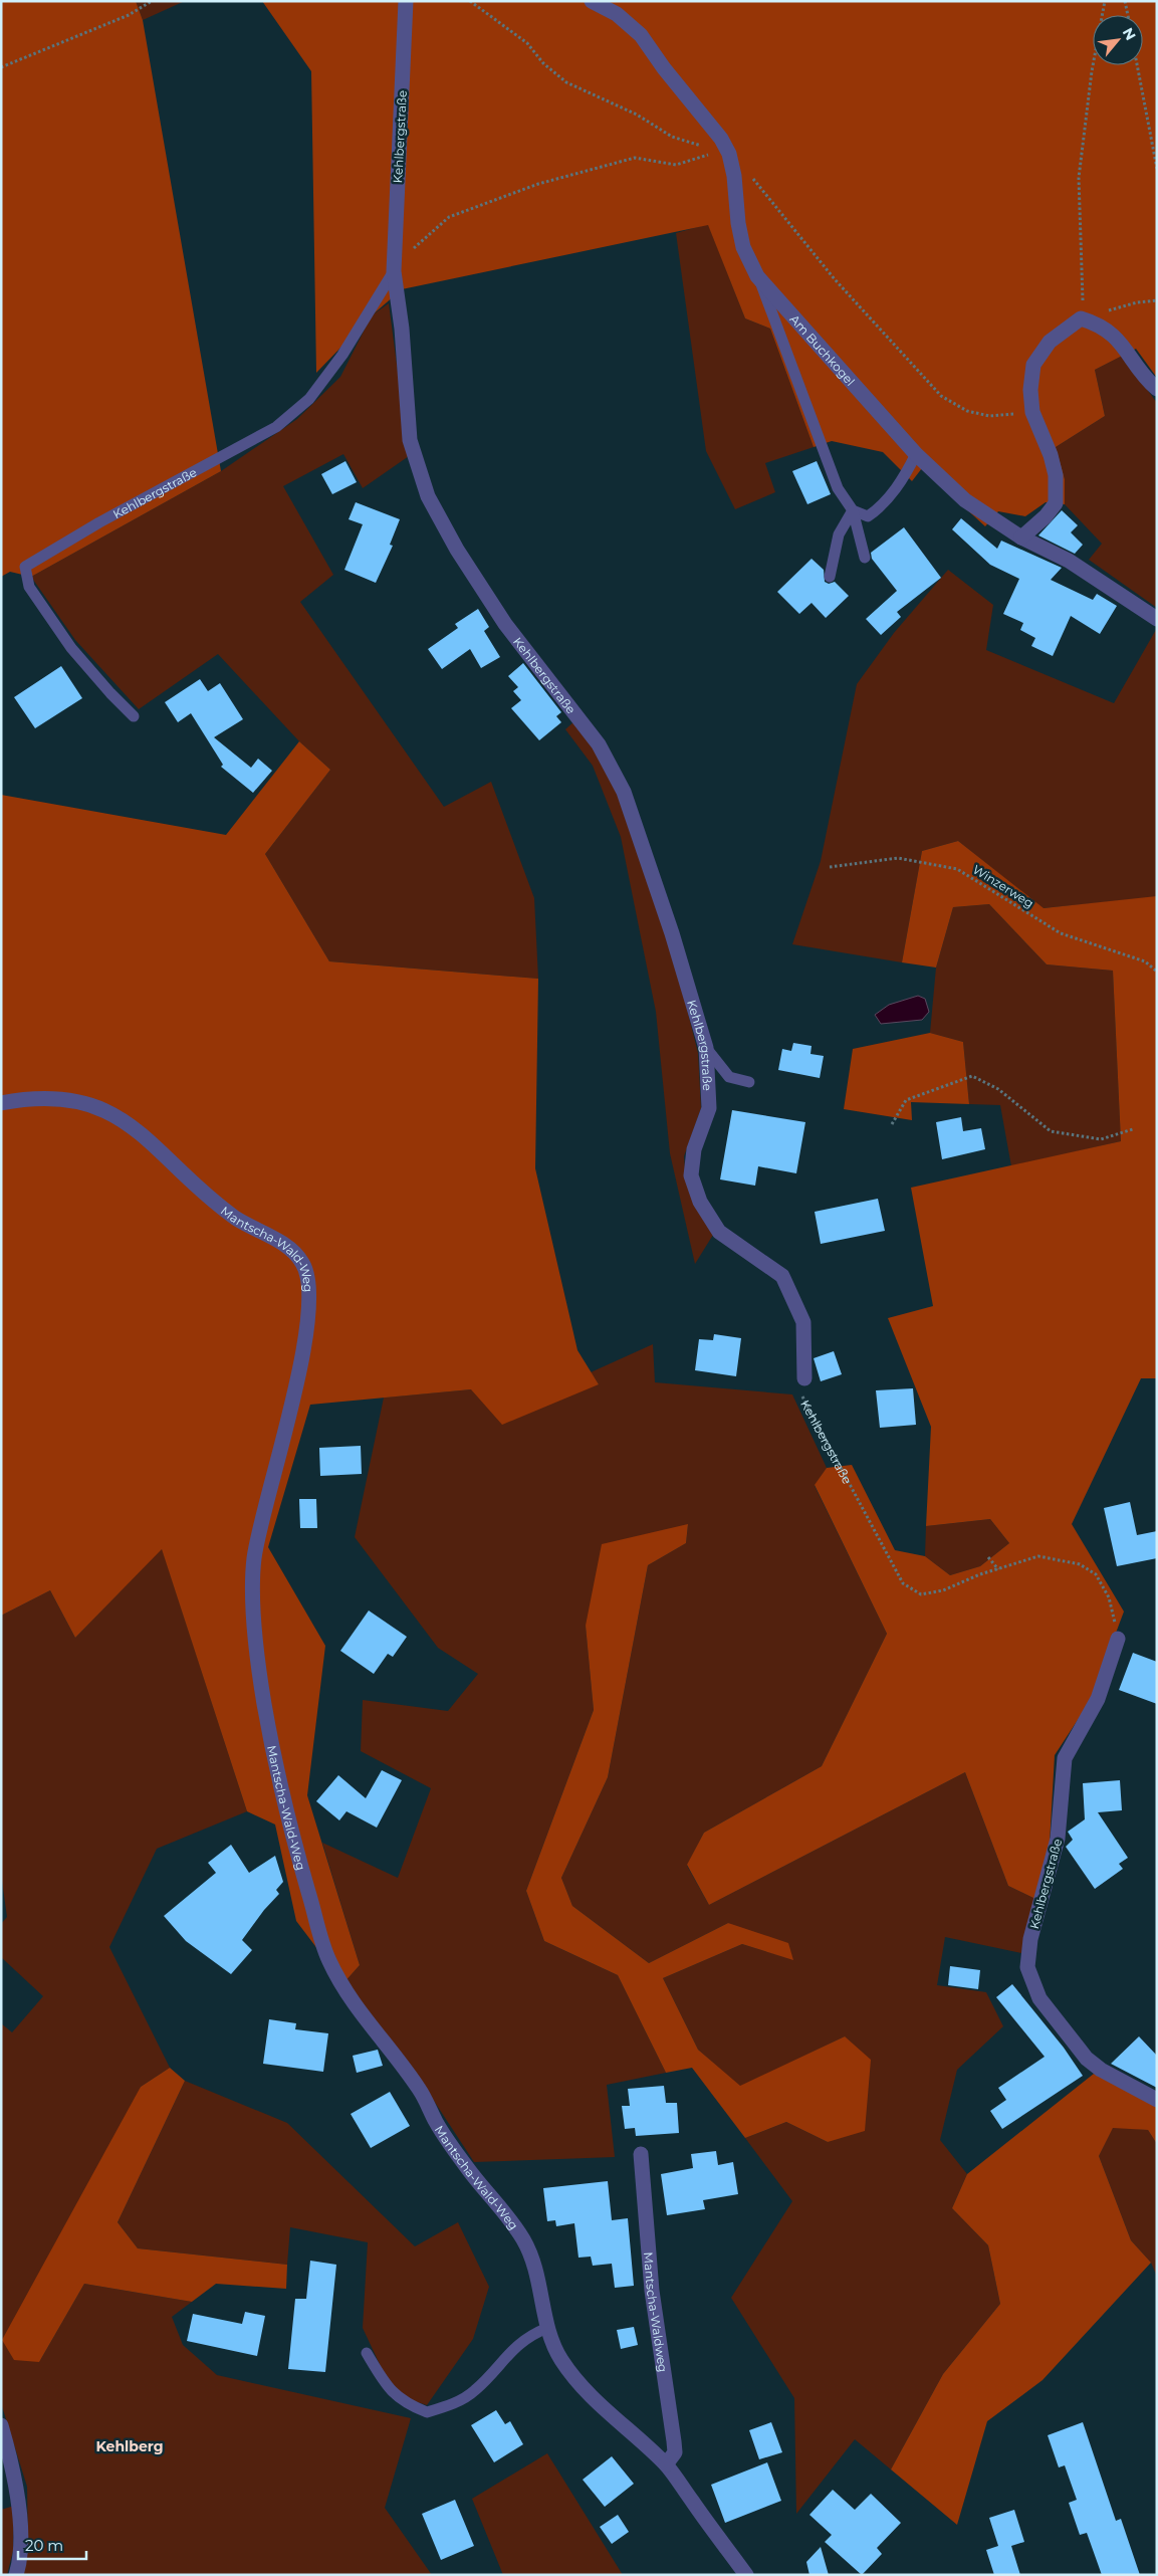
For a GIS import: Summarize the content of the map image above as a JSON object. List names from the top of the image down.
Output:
{
  "streets": {
    "street": [
      "Kehlbergstraße",
      "Am Buchkogel",
      "Mantscha-Wald-Weg",
      "Mantscha-Waldweg"
    ],
    "path": ["Winzerweg"]
  },
  "crossings": [
    ["Mantscha-Wald-Weg", "Mantscha-Waldweg"]
  ],
  "districts": ["Kehlberg"],
  "scale_bar": "20 m",
  "north": "top right"
}
